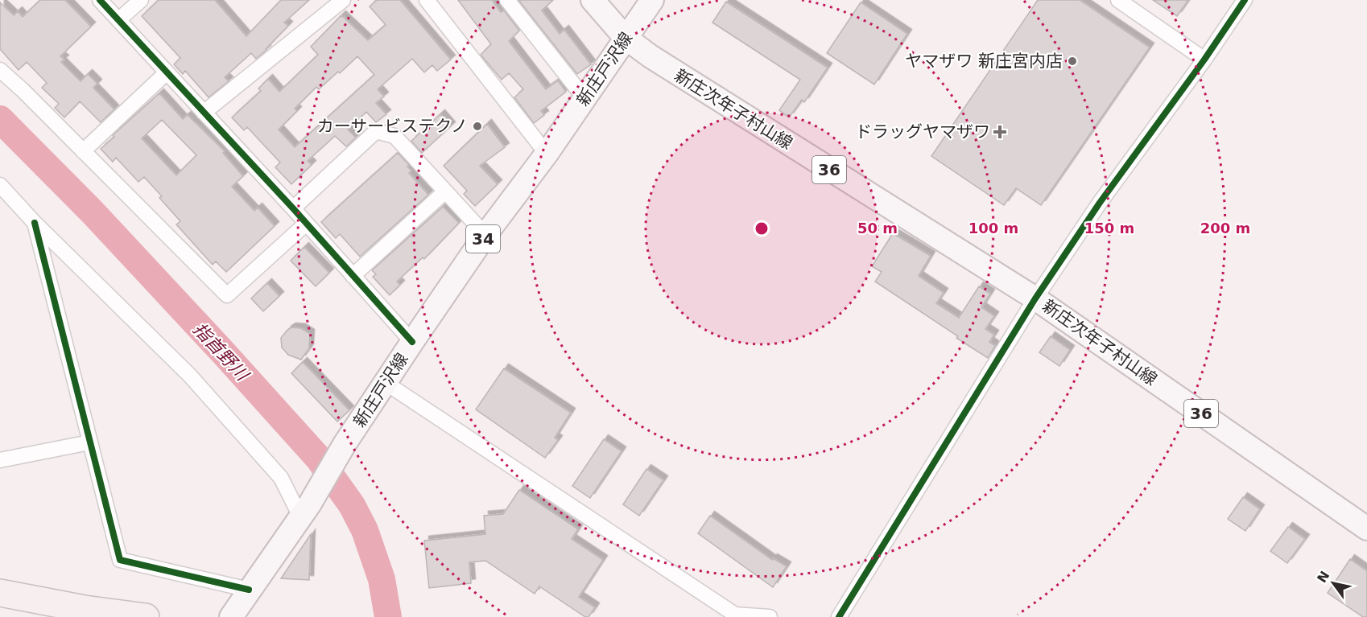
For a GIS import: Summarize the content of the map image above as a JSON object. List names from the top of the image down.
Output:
{
  "streets": {
    "main road": [
      "新庄戸沢線",
      "新庄次年子村山線",
      "36",
      "34"
    ]
  },
  "crossings": [
    ["新庄戸沢線", "新庄次年子村山線"]
  ],
  "water": ["指首野川"],
  "places": {
    "other": ["ヤマザワ 新庄宮内店", "カーサービステクノ"],
    "health": ["ドラッグヤマザワ"]
  },
  "north": "top left",
  "rings": [
    "50 m",
    "100 m",
    "150 m",
    "200 m"
  ]
}
